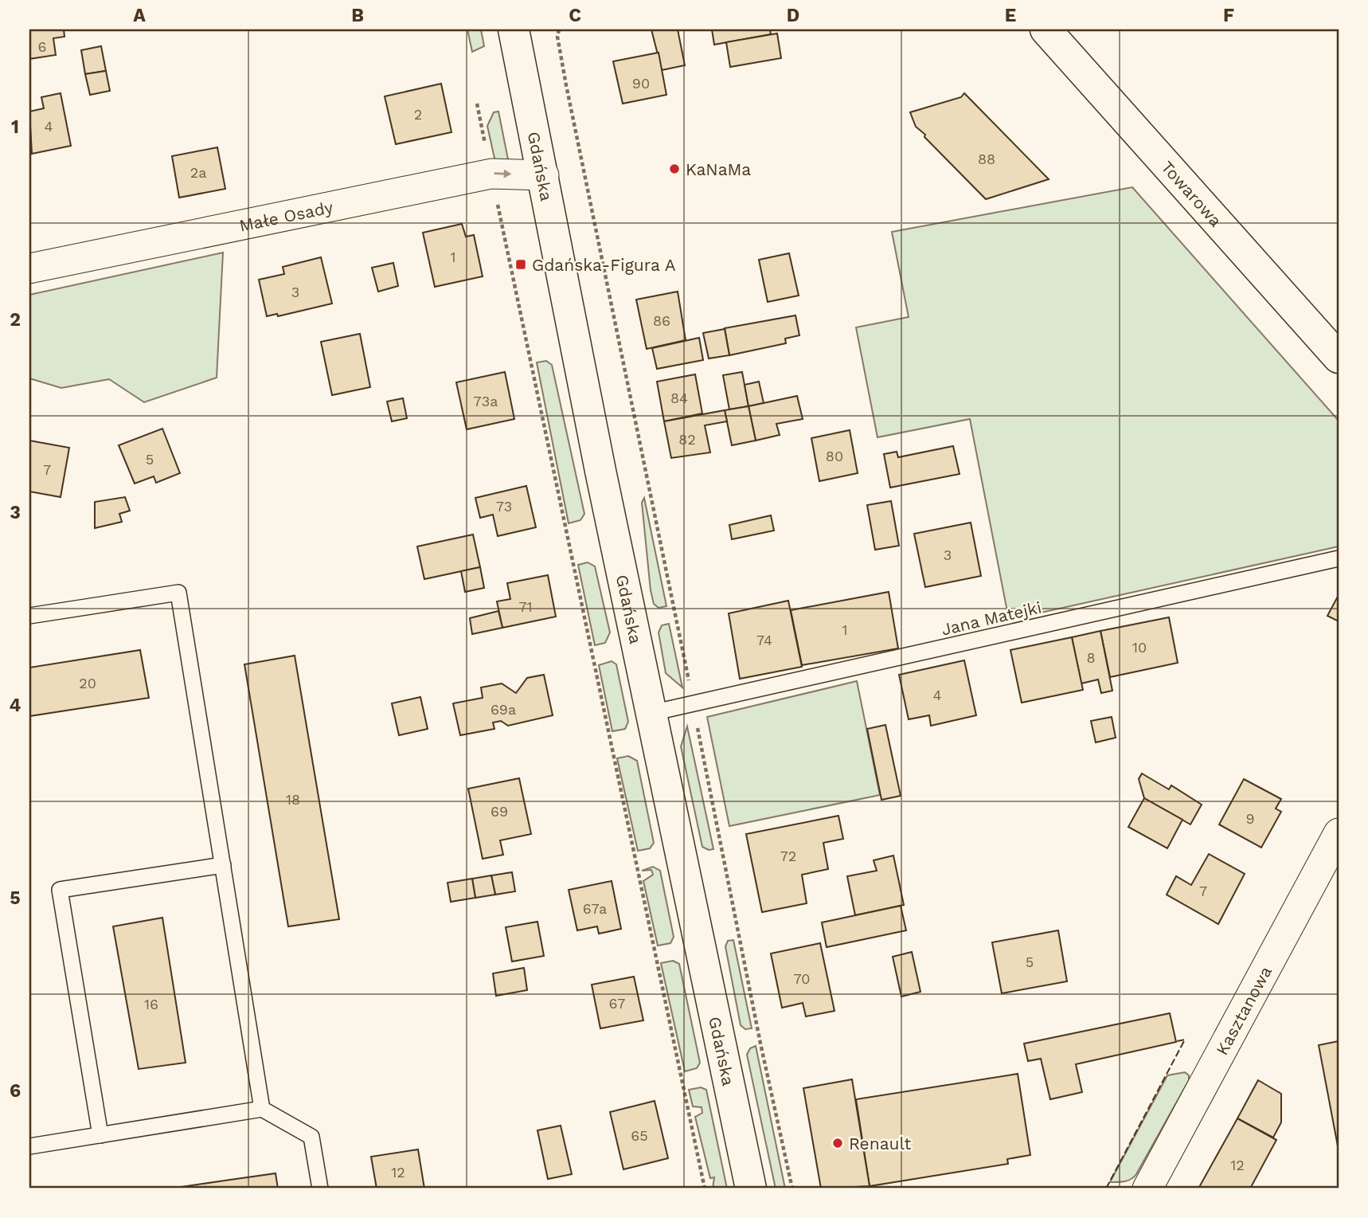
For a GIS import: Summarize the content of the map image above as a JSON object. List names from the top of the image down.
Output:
{
  "streets": {
    "main road": ["Gdańska", "Towarowa"],
    "street": ["Małe Osady", "Kasztanowa"],
    "lane": ["Jana Matejki"]
  },
  "crossings": [
    ["Gdańska", "Małe Osady"],
    ["Gdańska", "Jana Matejki"]
  ],
  "one_way": ["Małe Osady"],
  "places": {
    "other": ["KaNaMa", "Renault"],
    "transit": ["Gdańska-Figura A"]
  },
  "house_numbers": [
    "6",
    "90",
    "2",
    "4",
    "88",
    "2a",
    "1",
    "3",
    "86",
    "84",
    "73a",
    "82",
    "80",
    "5",
    "7",
    "73",
    "3",
    "71",
    "1",
    "74",
    "10",
    "8",
    "20",
    "4",
    "69a",
    "18",
    "69",
    "9",
    "72",
    "7",
    "67a",
    "5",
    "70",
    "67",
    "16",
    "65",
    "12",
    "12"
  ],
  "grid": {
    "columns": [
      "A",
      "B",
      "C",
      "D",
      "E",
      "F"
    ],
    "rows": [
      "1",
      "2",
      "3",
      "4",
      "5",
      "6"
    ]
  }
}
